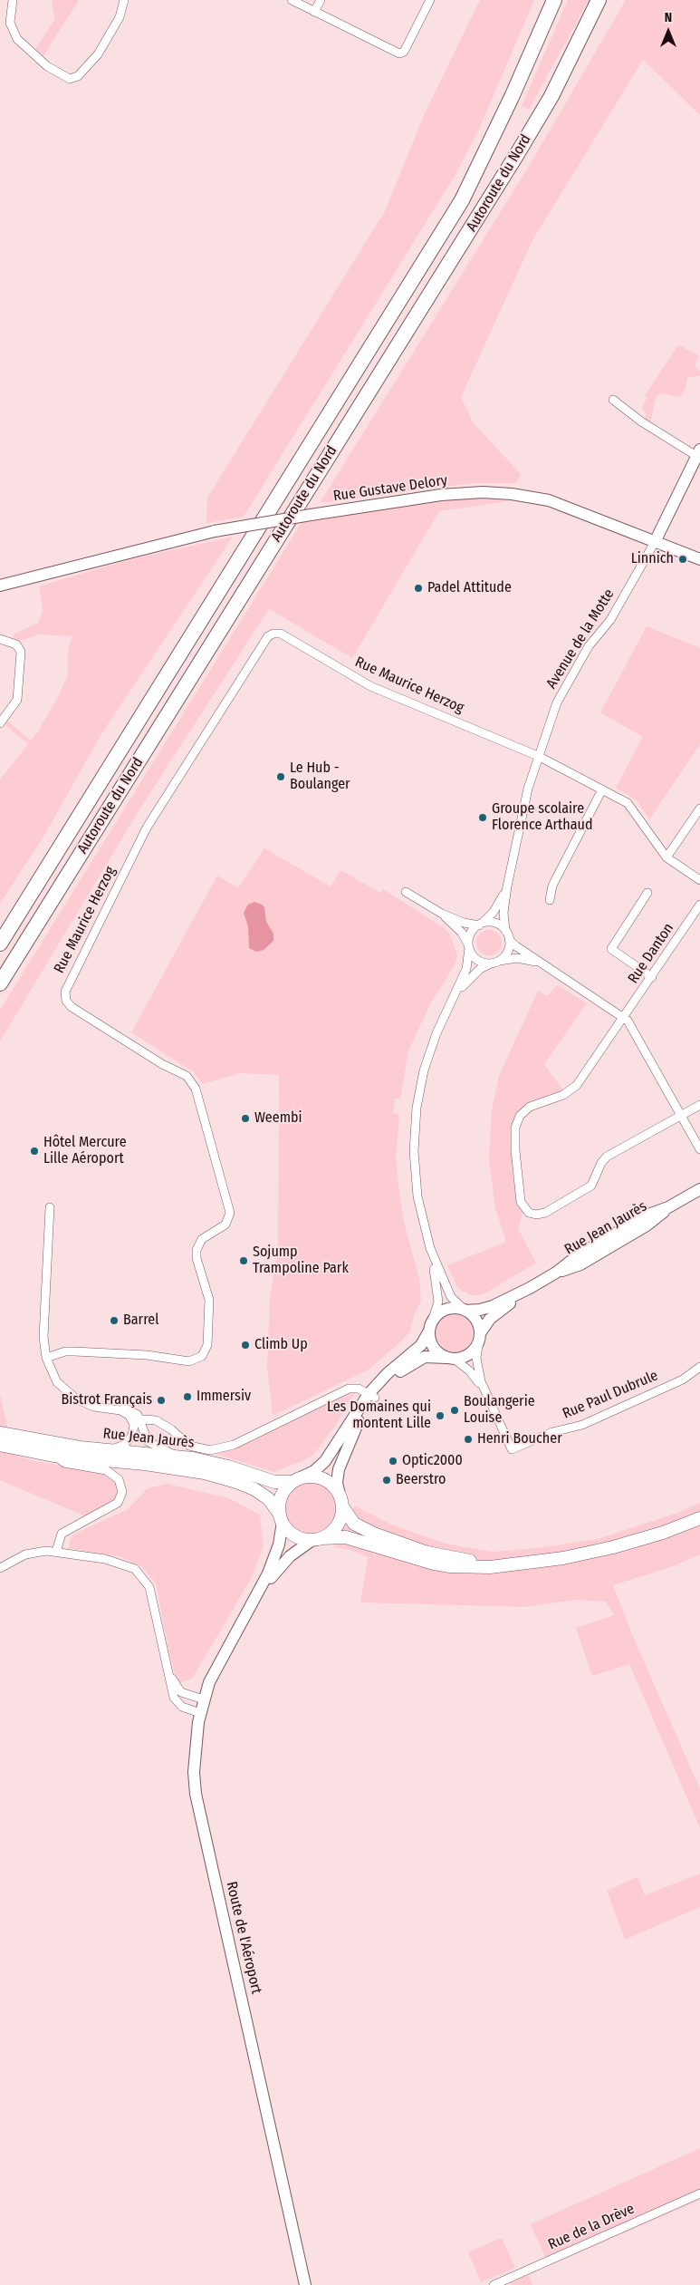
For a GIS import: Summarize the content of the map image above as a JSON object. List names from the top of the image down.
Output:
{
  "streets": {
    "highway": ["Autoroute du Nord"],
    "main road": ["Rue Jean Jaurès"],
    "street": [
      "Rue Gustave Delory",
      "Avenue de la Motte",
      "Rue Maurice Herzog",
      "Rue Danton",
      "Rue Paul Dubrule",
      "Route de l'Aéroport",
      "Rue de la Drève"
    ]
  },
  "crossings": [
    ["Rue Gustave Delory", "Avenue de la Motte"],
    ["Avenue de la Motte", "Rue Maurice Herzog"],
    ["Rue Maurice Herzog", "Rue Jean Jaurès"],
    ["Rue Jean Jaurès", "Rue Paul Dubrule"],
    ["Rue Jean Jaurès", "Route de l'Aéroport"]
  ],
  "places": [
    "Linnich",
    "Padel Attitude",
    "Le Hub - Boulanger",
    "Groupe scolaire Florence Arthaud",
    "Weembi",
    "Hôtel Mercure Lille Aéroport",
    "Sojump Trampoline Park",
    "Barrel",
    "Climb Up",
    "Immersiv",
    "Bistrot Français",
    "Boulangerie Louise",
    "Les Domaines qui montent Lille",
    "Henri Boucher",
    "Optic2000",
    "Beerstro"
  ],
  "north": "top"
}
